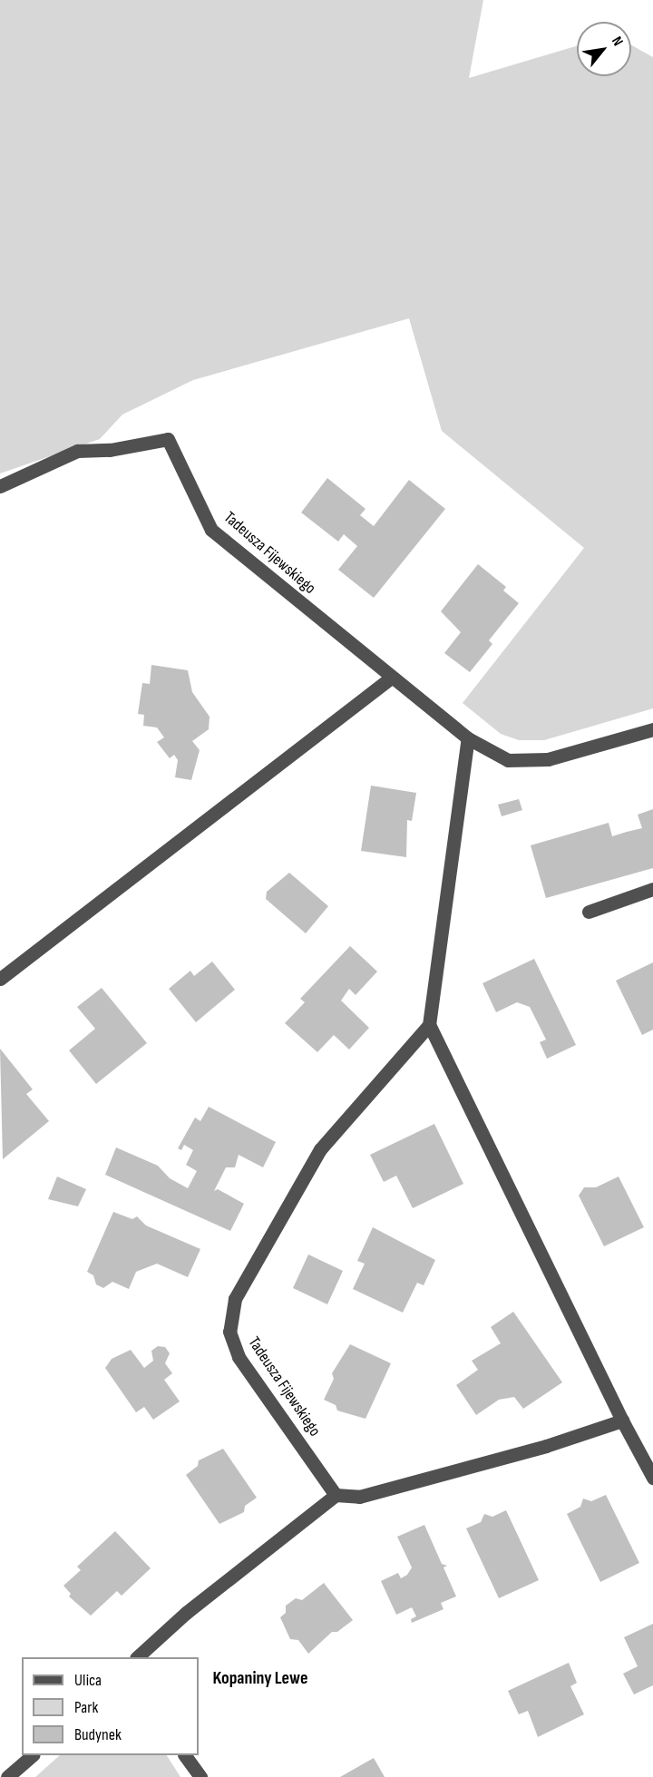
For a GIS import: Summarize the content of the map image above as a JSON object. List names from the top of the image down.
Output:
{
  "streets": {
    "street": ["Tadeusza Fijewskiego"]
  },
  "districts": ["Kopaniny Lewe"],
  "legend": ["Ulica", "Park", "Budynek"],
  "north": "top right"
}
